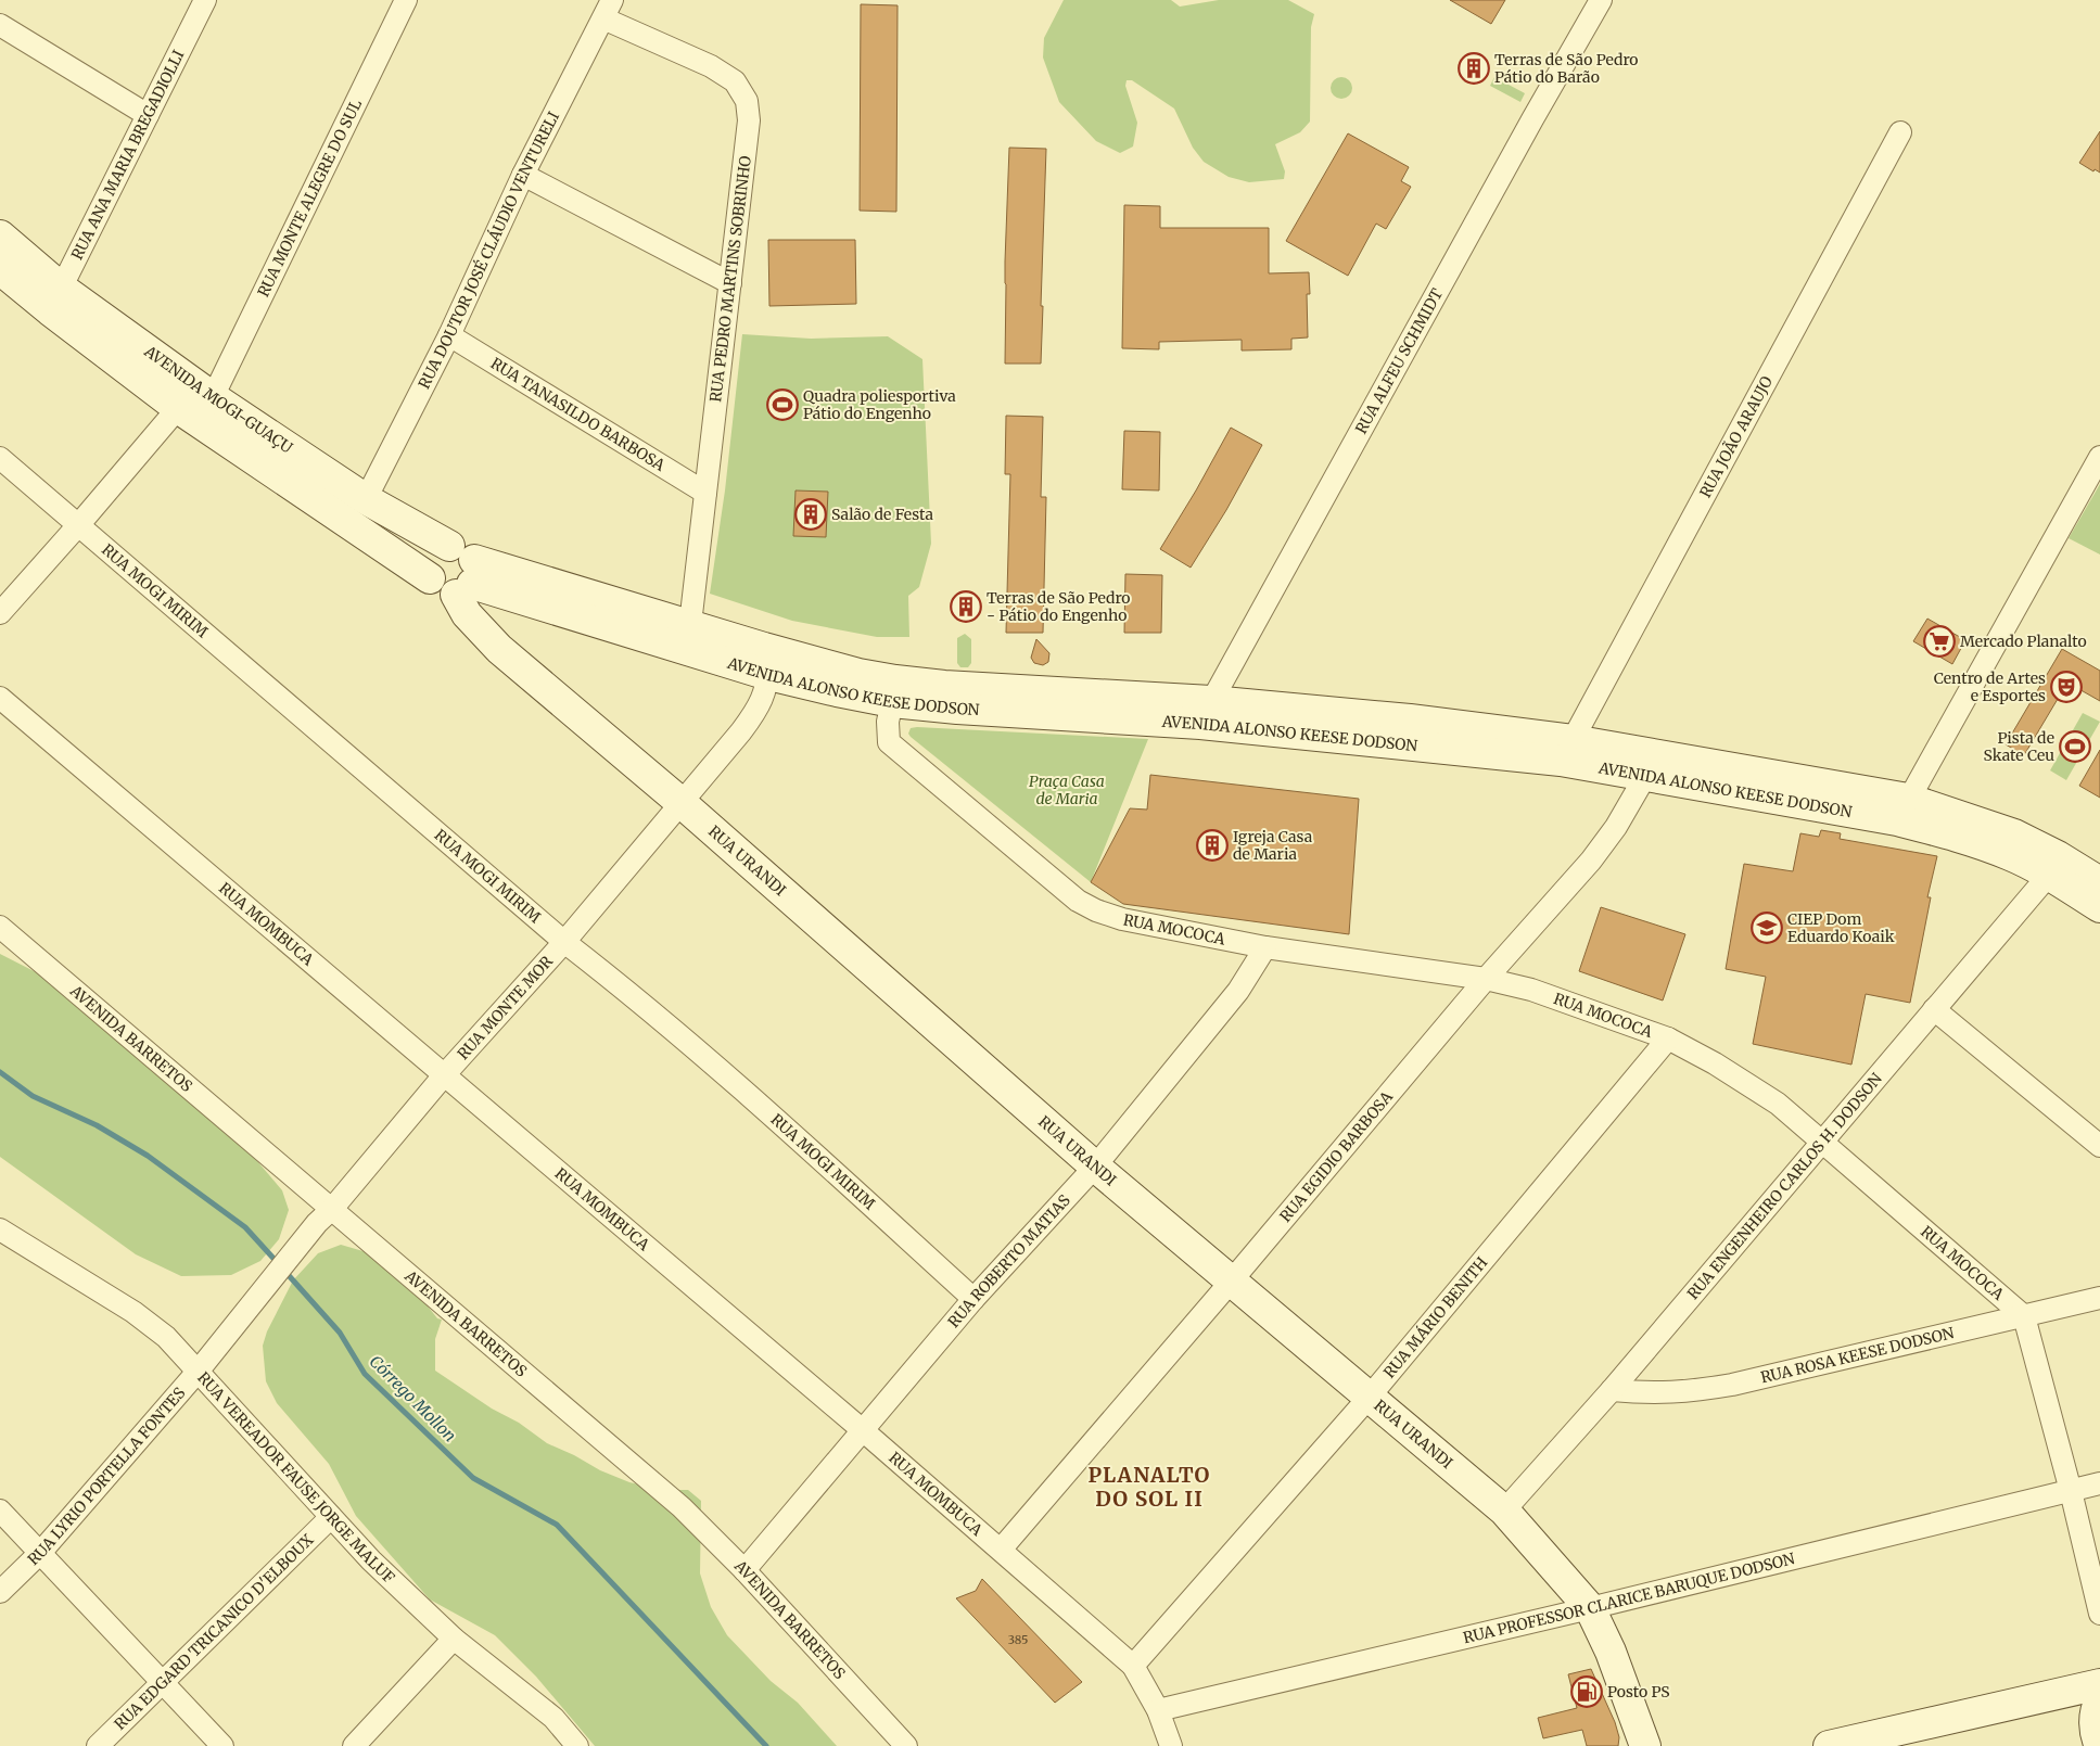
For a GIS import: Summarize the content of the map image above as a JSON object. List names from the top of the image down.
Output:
{
  "streets": {
    "street": [
      "RUA ANA MARIA BREGADIOLLI",
      "RUA MONTE ALEGRE DO SUL",
      "RUA DOUTOR JOSÉ CLÁUDIO VENTURELI",
      "RUA PEDRO MARTINS SOBRINHO",
      "RUA ALFEU SCHMIDT",
      "AVENIDA MOGI-GUAÇU",
      "RUA TANASILDO BARBOSA",
      "RUA JOÃO ARAUJO",
      "RUA MOGI MIRIM",
      "AVENIDA ALONSO KEESE DODSON",
      "RUA URANDI",
      "RUA MOMBUCA",
      "RUA MOCOCA",
      "RUA MONTE MOR",
      "AVENIDA BARRETOS",
      "RUA EGIDIO BARBOSA",
      "RUA ENGENHEIRO CARLOS H. DODSON",
      "RUA ROBERTO MATIAS",
      "RUA MÁRIO BENITH",
      "RUA ROSA KEESE DODSON",
      "RUA LYRIO PORTELLA FONTES",
      "RUA VEREADOR FAUSE JORGE MALUF",
      "RUA PROFESSOR CLARICE BARUQUE DODSON",
      "RUA EDGARD TRICANICO D'ELBOUX"
    ]
  },
  "crossings": [
    ["RUA ANA MARIA BREGADIOLLI", "AVENIDA MOGI-GUAÇU"],
    ["RUA MONTE ALEGRE DO SUL", "AVENIDA MOGI-GUAÇU"],
    ["RUA DOUTOR JOSÉ CLÁUDIO VENTURELI", "RUA PEDRO MARTINS SOBRINHO"],
    ["RUA DOUTOR JOSÉ CLÁUDIO VENTURELI", "AVENIDA MOGI-GUAÇU"],
    ["RUA DOUTOR JOSÉ CLÁUDIO VENTURELI", "RUA TANASILDO BARBOSA"],
    ["RUA PEDRO MARTINS SOBRINHO", "RUA TANASILDO BARBOSA"],
    ["RUA PEDRO MARTINS SOBRINHO", "AVENIDA ALONSO KEESE DODSON"],
    ["RUA ALFEU SCHMIDT", "AVENIDA ALONSO KEESE DODSON"],
    ["AVENIDA MOGI-GUAÇU", "AVENIDA ALONSO KEESE DODSON"],
    ["AVENIDA MOGI-GUAÇU", "RUA URANDI"],
    ["RUA JOÃO ARAUJO", "AVENIDA ALONSO KEESE DODSON"],
    ["RUA MOGI MIRIM", "RUA MONTE MOR"],
    ["RUA MOGI MIRIM", "RUA ROBERTO MATIAS"],
    ["AVENIDA ALONSO KEESE DODSON", "RUA URANDI"],
    ["AVENIDA ALONSO KEESE DODSON", "RUA MOCOCA"],
    ["AVENIDA ALONSO KEESE DODSON", "RUA MONTE MOR"],
    ["AVENIDA ALONSO KEESE DODSON", "RUA EGIDIO BARBOSA"],
    ["AVENIDA ALONSO KEESE DODSON", "RUA ENGENHEIRO CARLOS H. DODSON"],
    ["RUA URANDI", "RUA MONTE MOR"],
    ["RUA URANDI", "RUA EGIDIO BARBOSA"],
    ["RUA URANDI", "RUA ENGENHEIRO CARLOS H. DODSON"],
    ["RUA URANDI", "RUA ROBERTO MATIAS"],
    ["RUA URANDI", "RUA MÁRIO BENITH"],
    ["RUA URANDI", "RUA PROFESSOR CLARICE BARUQUE DODSON"],
    ["RUA MOMBUCA", "RUA MONTE MOR"],
    ["RUA MOMBUCA", "RUA EGIDIO BARBOSA"],
    ["RUA MOMBUCA", "RUA ROBERTO MATIAS"],
    ["RUA MOMBUCA", "RUA MÁRIO BENITH"],
    ["RUA MOMBUCA", "RUA PROFESSOR CLARICE BARUQUE DODSON"],
    ["RUA MOCOCA", "RUA EGIDIO BARBOSA"],
    ["RUA MOCOCA", "RUA ENGENHEIRO CARLOS H. DODSON"],
    ["RUA MOCOCA", "RUA ROBERTO MATIAS"],
    ["RUA MOCOCA", "RUA MÁRIO BENITH"],
    ["RUA MOCOCA", "RUA ROSA KEESE DODSON"],
    ["RUA MONTE MOR", "AVENIDA BARRETOS"],
    ["RUA MONTE MOR", "RUA LYRIO PORTELLA FONTES"],
    ["AVENIDA BARRETOS", "RUA ROBERTO MATIAS"],
    ["RUA ENGENHEIRO CARLOS H. DODSON", "RUA ROSA KEESE DODSON"],
    ["RUA LYRIO PORTELLA FONTES", "RUA VEREADOR FAUSE JORGE MALUF"],
    ["RUA VEREADOR FAUSE JORGE MALUF", "RUA EDGARD TRICANICO D'ELBOUX"]
  ],
  "districts": ["PLANALTO DO SOL II"],
  "water": ["Córrego Mollon"],
  "parks": ["Praça Casa de Maria"],
  "places": {
    "building": [
      "Terras de São Pedro Pátio do Barão",
      "Salão de Festa",
      "Terras de São Pedro - Pátio do Engenho",
      "Igreja Casa de Maria"
    ],
    "sports": ["Quadra poliesportiva Pátio do Engenho", "Pista de Skate Ceu"],
    "supermarket": ["Mercado Planalto"],
    "theatre": ["Centro de Artes e Esportes"],
    "school or university": ["CIEP Dom Eduardo Koaik"],
    "fuel station": ["Posto PS"]
  },
  "house_numbers": ["385"]
}
